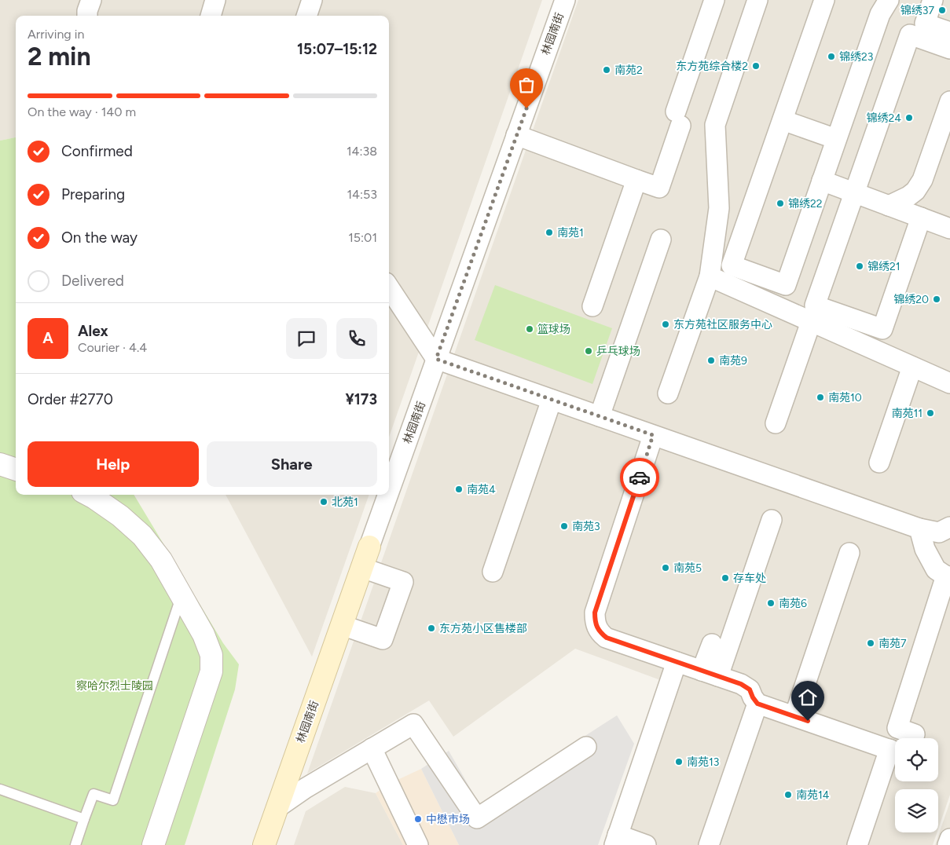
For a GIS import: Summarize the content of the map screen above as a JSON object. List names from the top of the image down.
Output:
{
  "streets": {
    "main road": ["林园南街"]
  },
  "parks": ["察哈尔烈士陵园"],
  "places": [
    "锦绣37",
    "锦绣23",
    "东方苑综合楼2",
    "南苑2",
    "锦绣24",
    "锦绣22",
    "南苑1",
    "锦绣21",
    "锦绣20",
    "东方苑社区服务中心",
    "篮球场",
    "乒乓球场",
    "南苑9",
    "南苑10",
    "南苑11",
    "南苑4",
    "北苑1",
    "南苑3",
    "南苑5",
    "存车处",
    "南苑6",
    "东方苑小区售楼部",
    "南苑7",
    "南苑13",
    "南苑14",
    "中懋市场"
  ],
  "page": {
    "heading": ["2 min", "Arriving in", "15:07–15:12"],
    "panel": [
      "Alex",
      "Courier · 4.4",
      "Order #2770",
      "¥173"
    ],
    "bar": "On the way · 140 m",
    "list": [
      ["Confirmed", "14:38"],
      ["Preparing", "14:53"],
      ["On the way", "15:01"],
      "Delivered"
    ],
    "round": "A",
    "buttons": ["Help", "Share"]
  }
}
